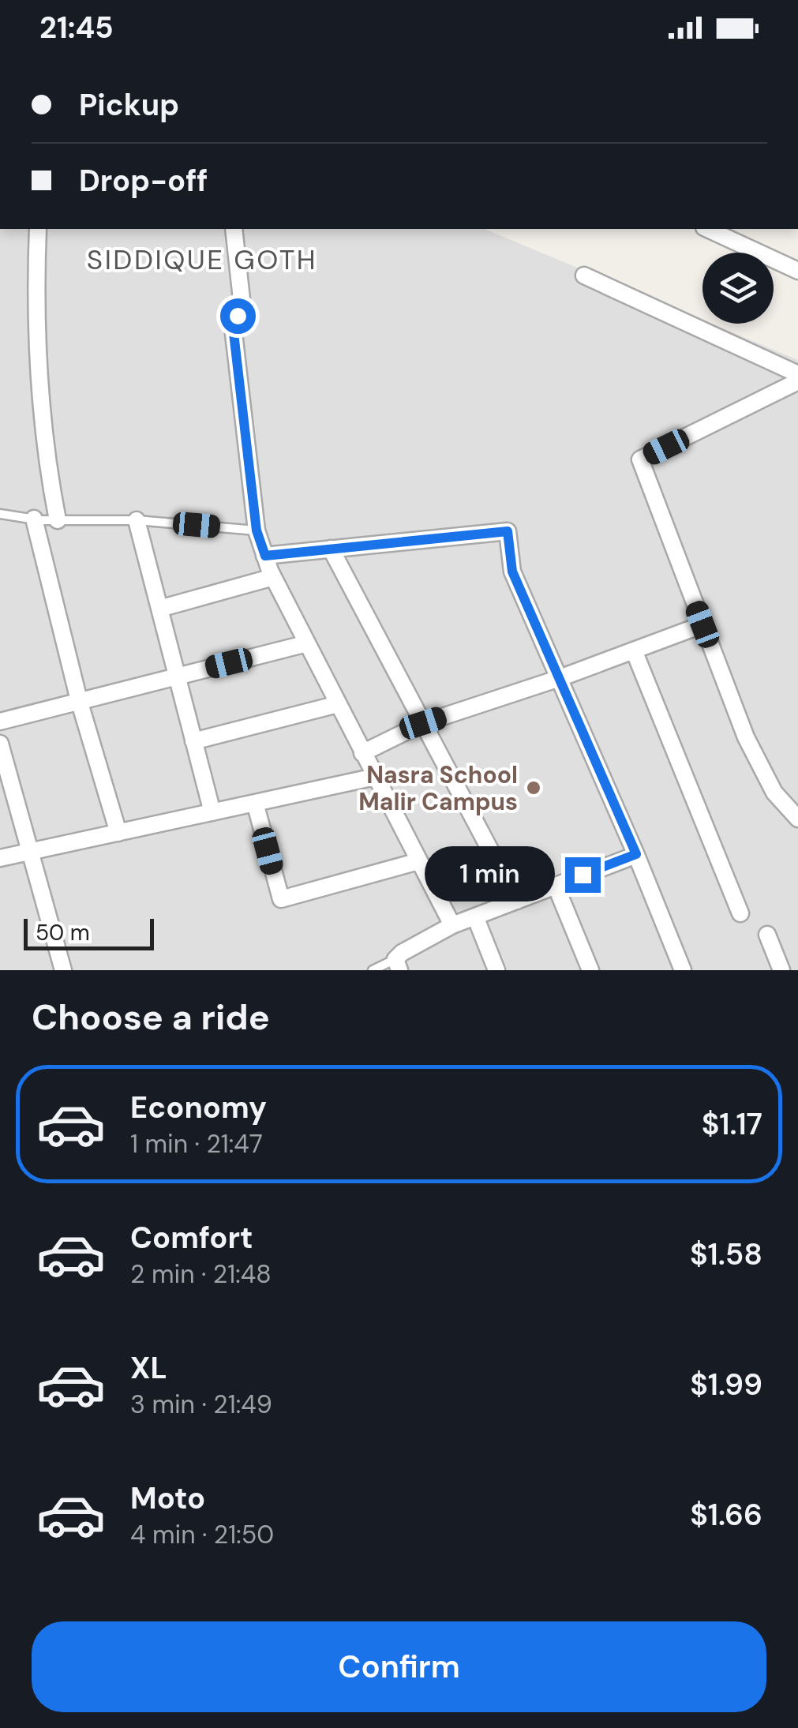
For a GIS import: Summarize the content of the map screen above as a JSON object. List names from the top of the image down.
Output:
{
  "districts": ["SIDDIQUE GOTH"],
  "places": ["Nasra School Malir Campus"],
  "scale_bar": "50 m",
  "page": {
    "status": "21:45",
    "banner": ["Pickup", "Drop-off"],
    "bubble": "1 min",
    "scale": "50 m",
    "heading": "Choose a ride",
    "list": [
      {
        "name": "Economy",
        "note": "1 min · 21:47",
        "value": "$1.17"
      },
      {
        "name": "Comfort",
        "note": "2 min · 21:48",
        "value": "$1.58"
      },
      {
        "name": "XL",
        "note": "3 min · 21:49",
        "value": "$1.99"
      },
      {
        "name": "Moto",
        "note": "4 min · 21:50",
        "value": "$1.66"
      }
    ],
    "buttons": "Confirm"
  }
}
